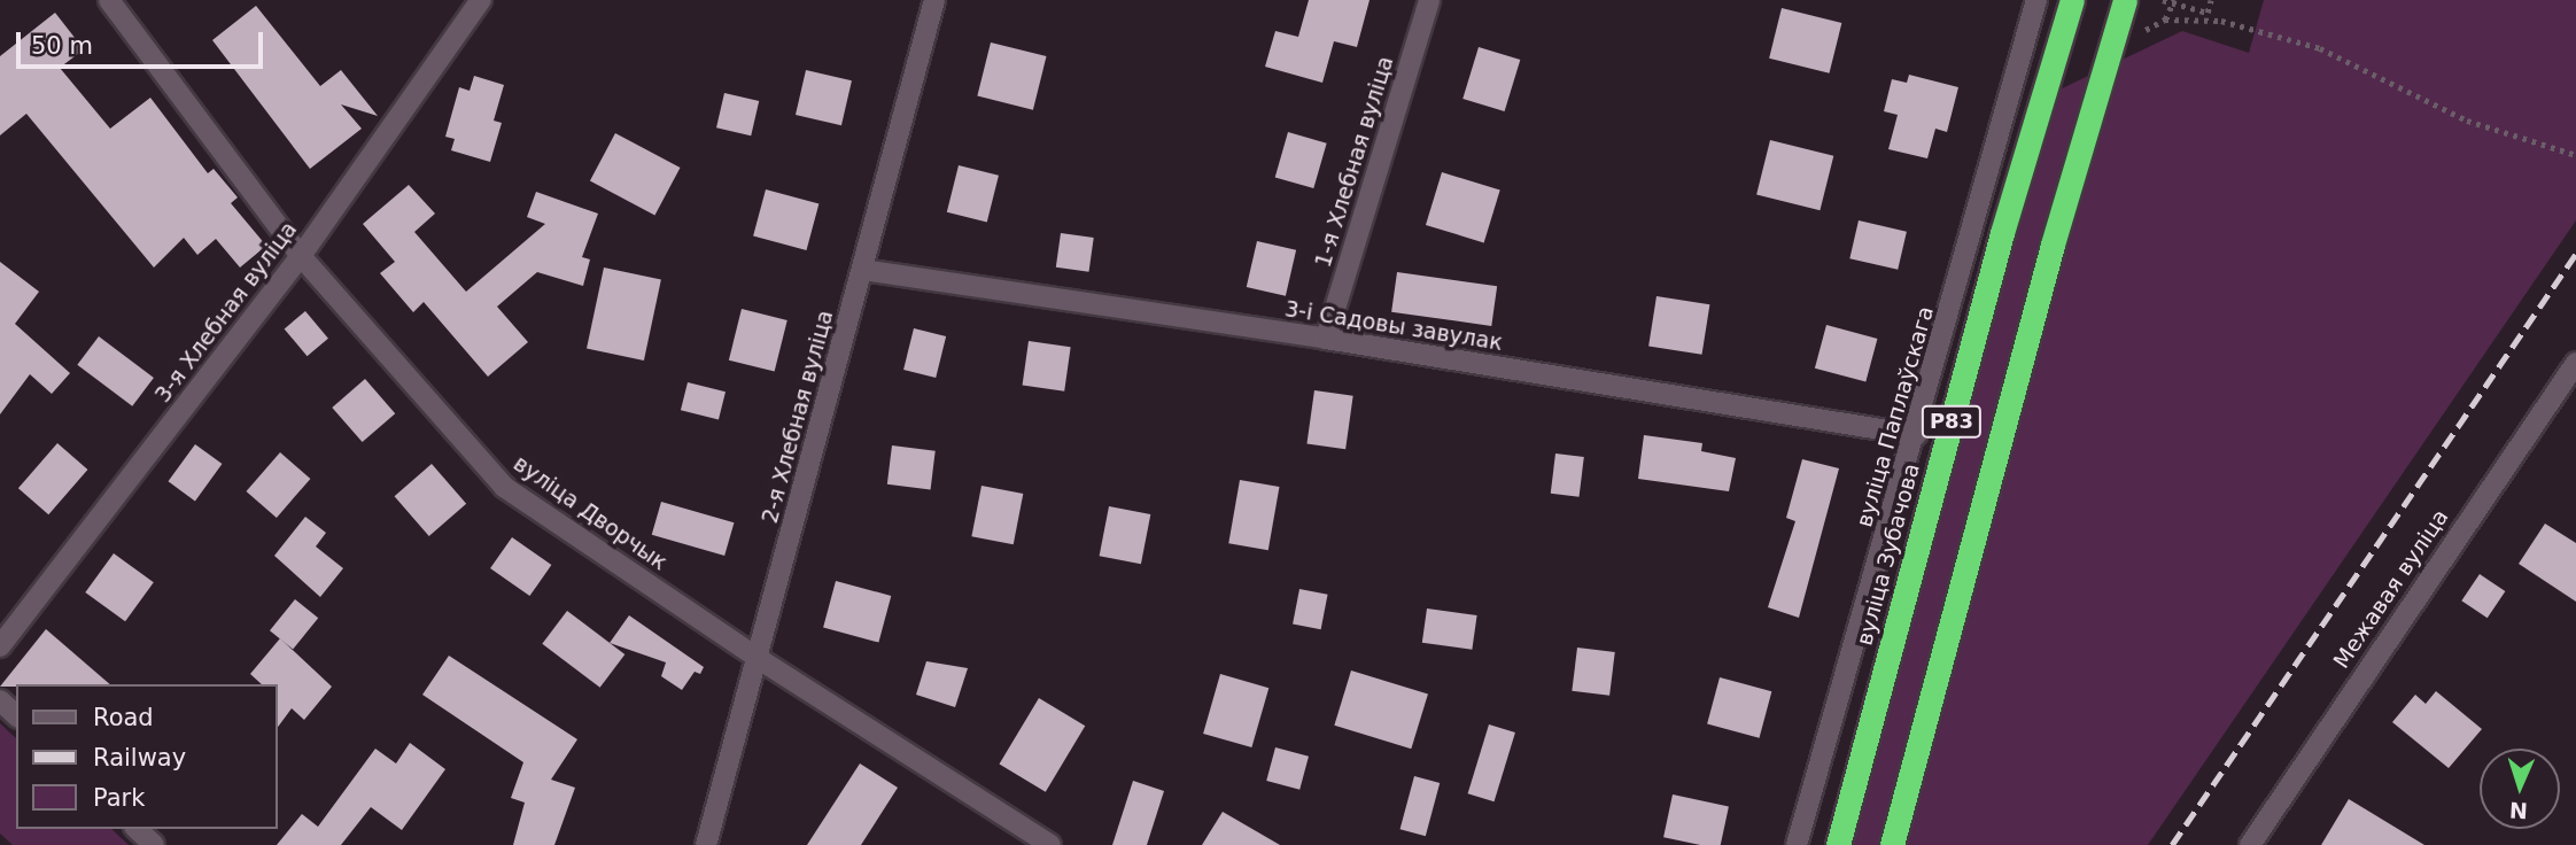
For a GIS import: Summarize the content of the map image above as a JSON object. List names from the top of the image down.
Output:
{
  "streets": {
    "highway": ["Р83", "вуліца Зубачова"],
    "street": [
      "1-я Хлебная вуліца",
      "3-я Хлебная вуліца",
      "3-і Садовы завулак",
      "2-я Хлебная вуліца",
      "вуліца Паплаўскага",
      "вуліца Дворчык",
      "Межавая вуліца"
    ]
  },
  "crossings": [
    ["1-я Хлебная вуліца", "3-і Садовы завулак"],
    ["3-я Хлебная вуліца", "вуліца Дворчык"],
    ["3-і Садовы завулак", "2-я Хлебная вуліца"],
    ["3-і Садовы завулак", "вуліца Паплаўскага"],
    ["2-я Хлебная вуліца", "вуліца Дворчык"]
  ],
  "legend": ["Road", "Railway", "Park"],
  "scale_bar": "50 m",
  "north": "bottom"
}
